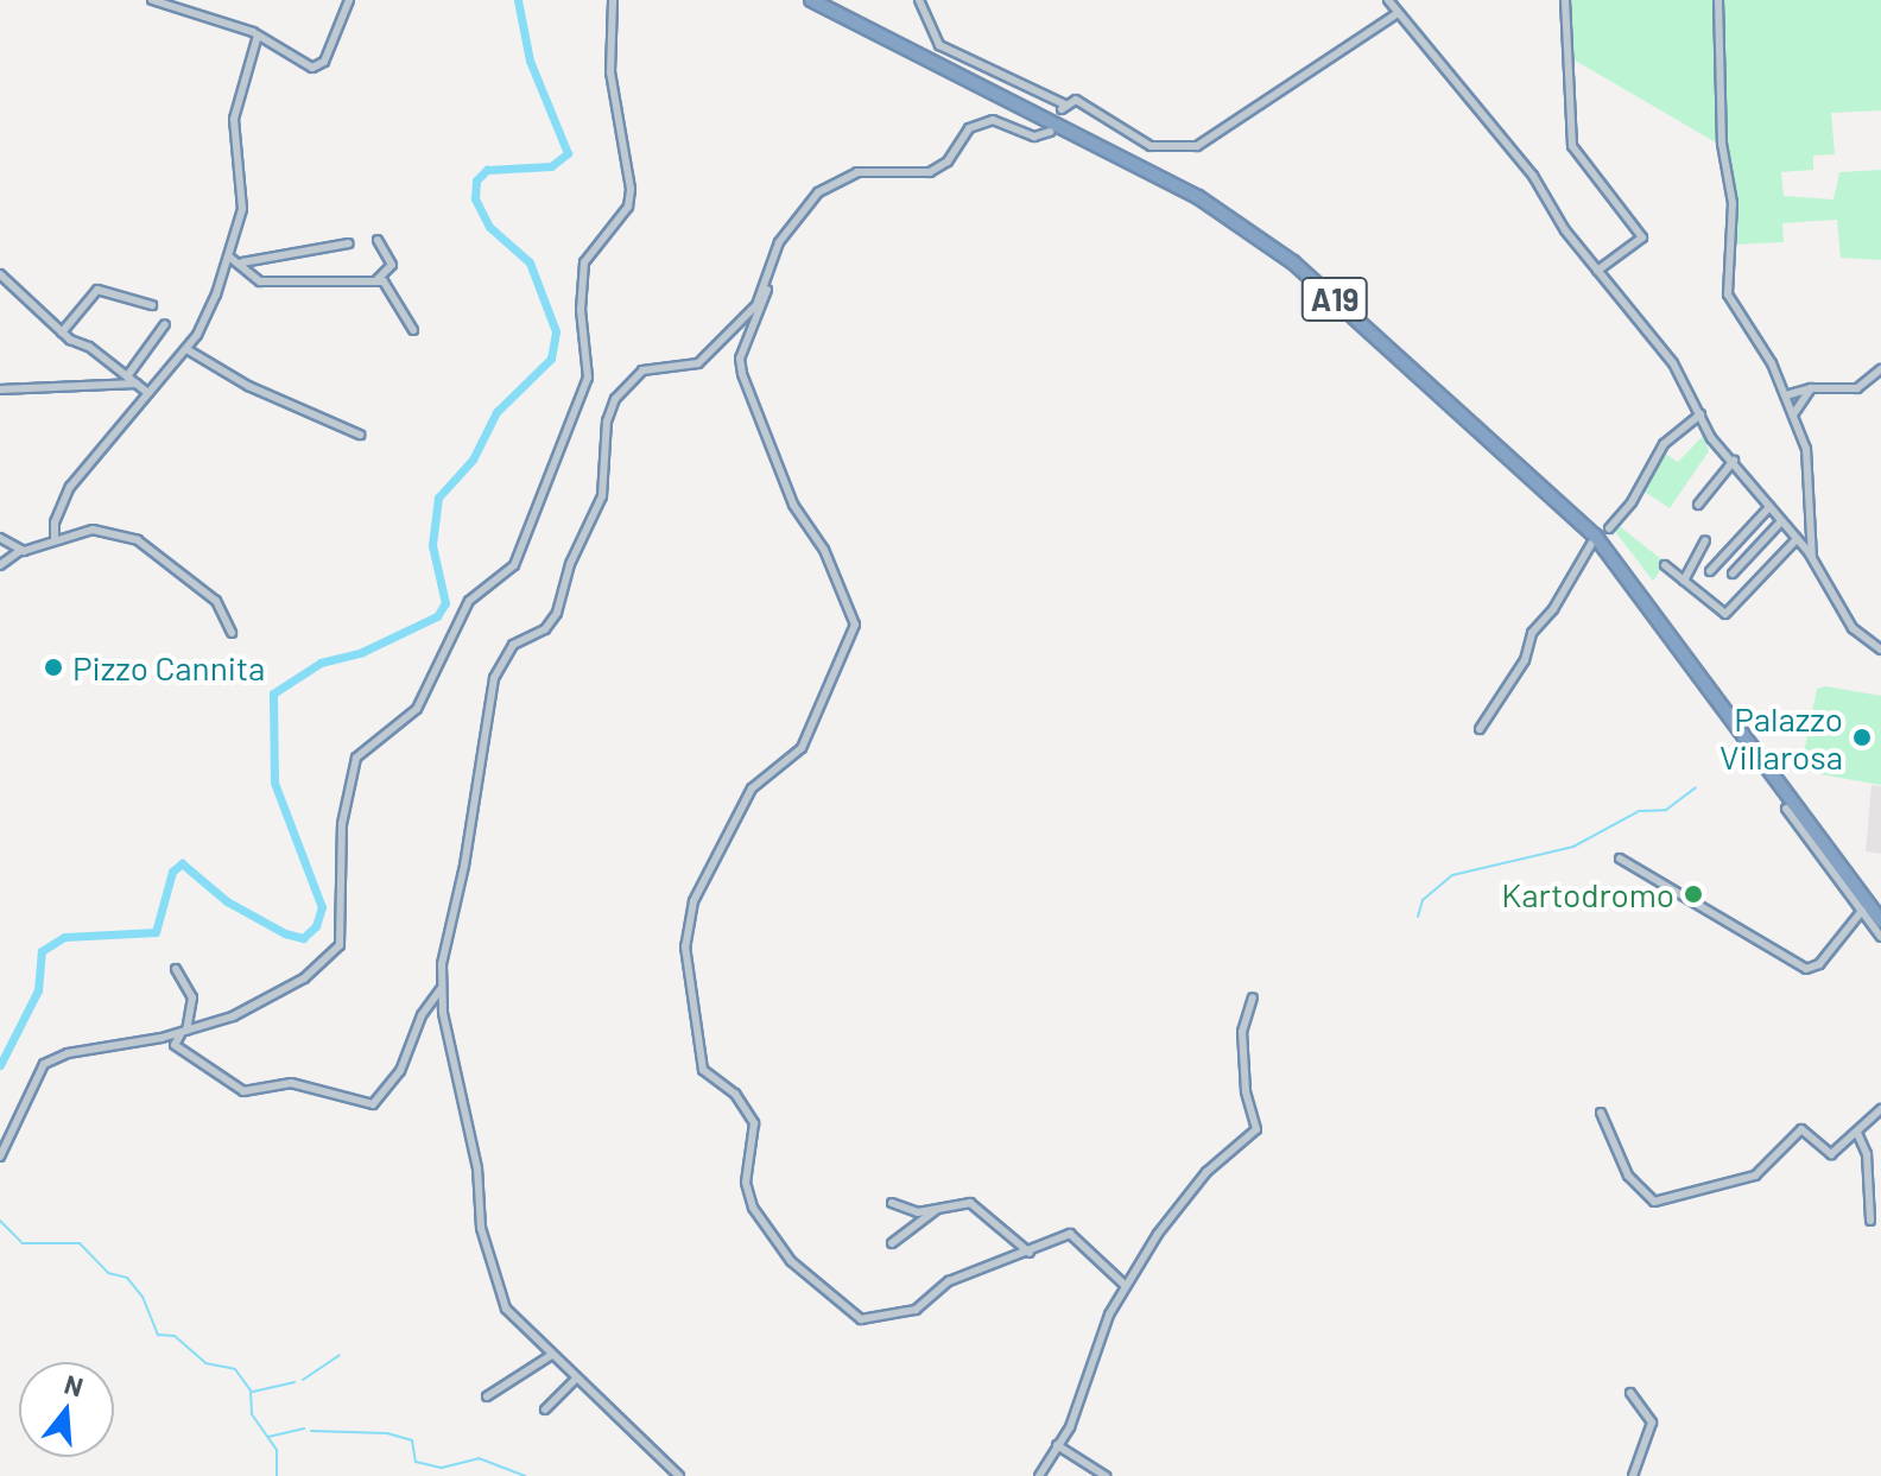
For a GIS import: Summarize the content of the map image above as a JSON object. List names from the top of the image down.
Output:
{
  "streets": {
    "highway": ["A19"]
  },
  "places": ["Pizzo Cannita", "Palazzo Villarosa", "Kartodromo"],
  "north": "top"
}
